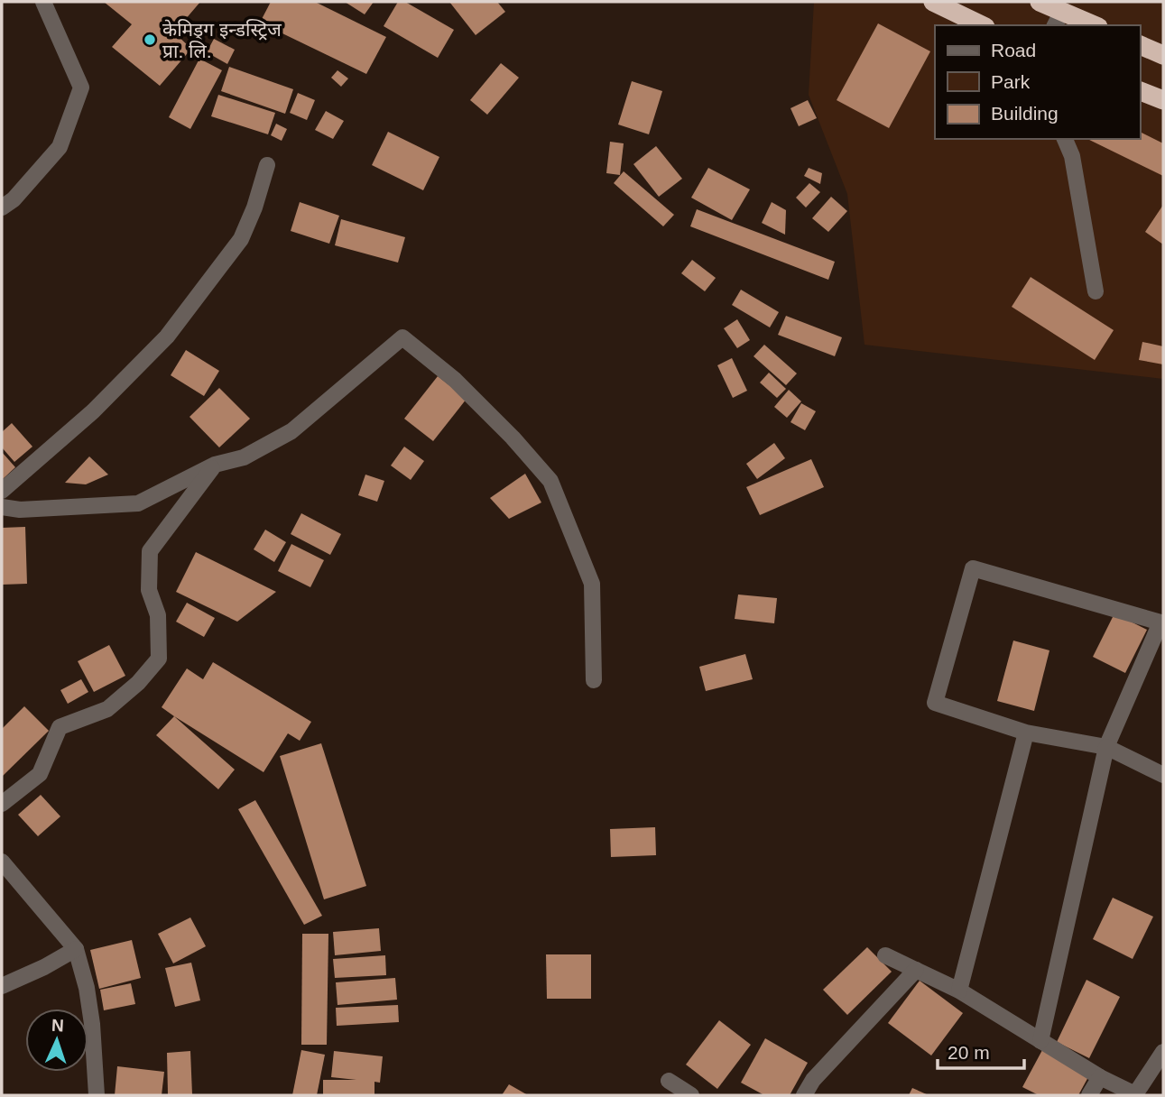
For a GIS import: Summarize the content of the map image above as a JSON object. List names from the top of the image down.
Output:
{
  "places": ["केमिड्रग इन्डस्ट्रिज प्रा. लि."],
  "legend": ["Road", "Park", "Building"],
  "scale_bar": "20 m",
  "north": "top"
}
